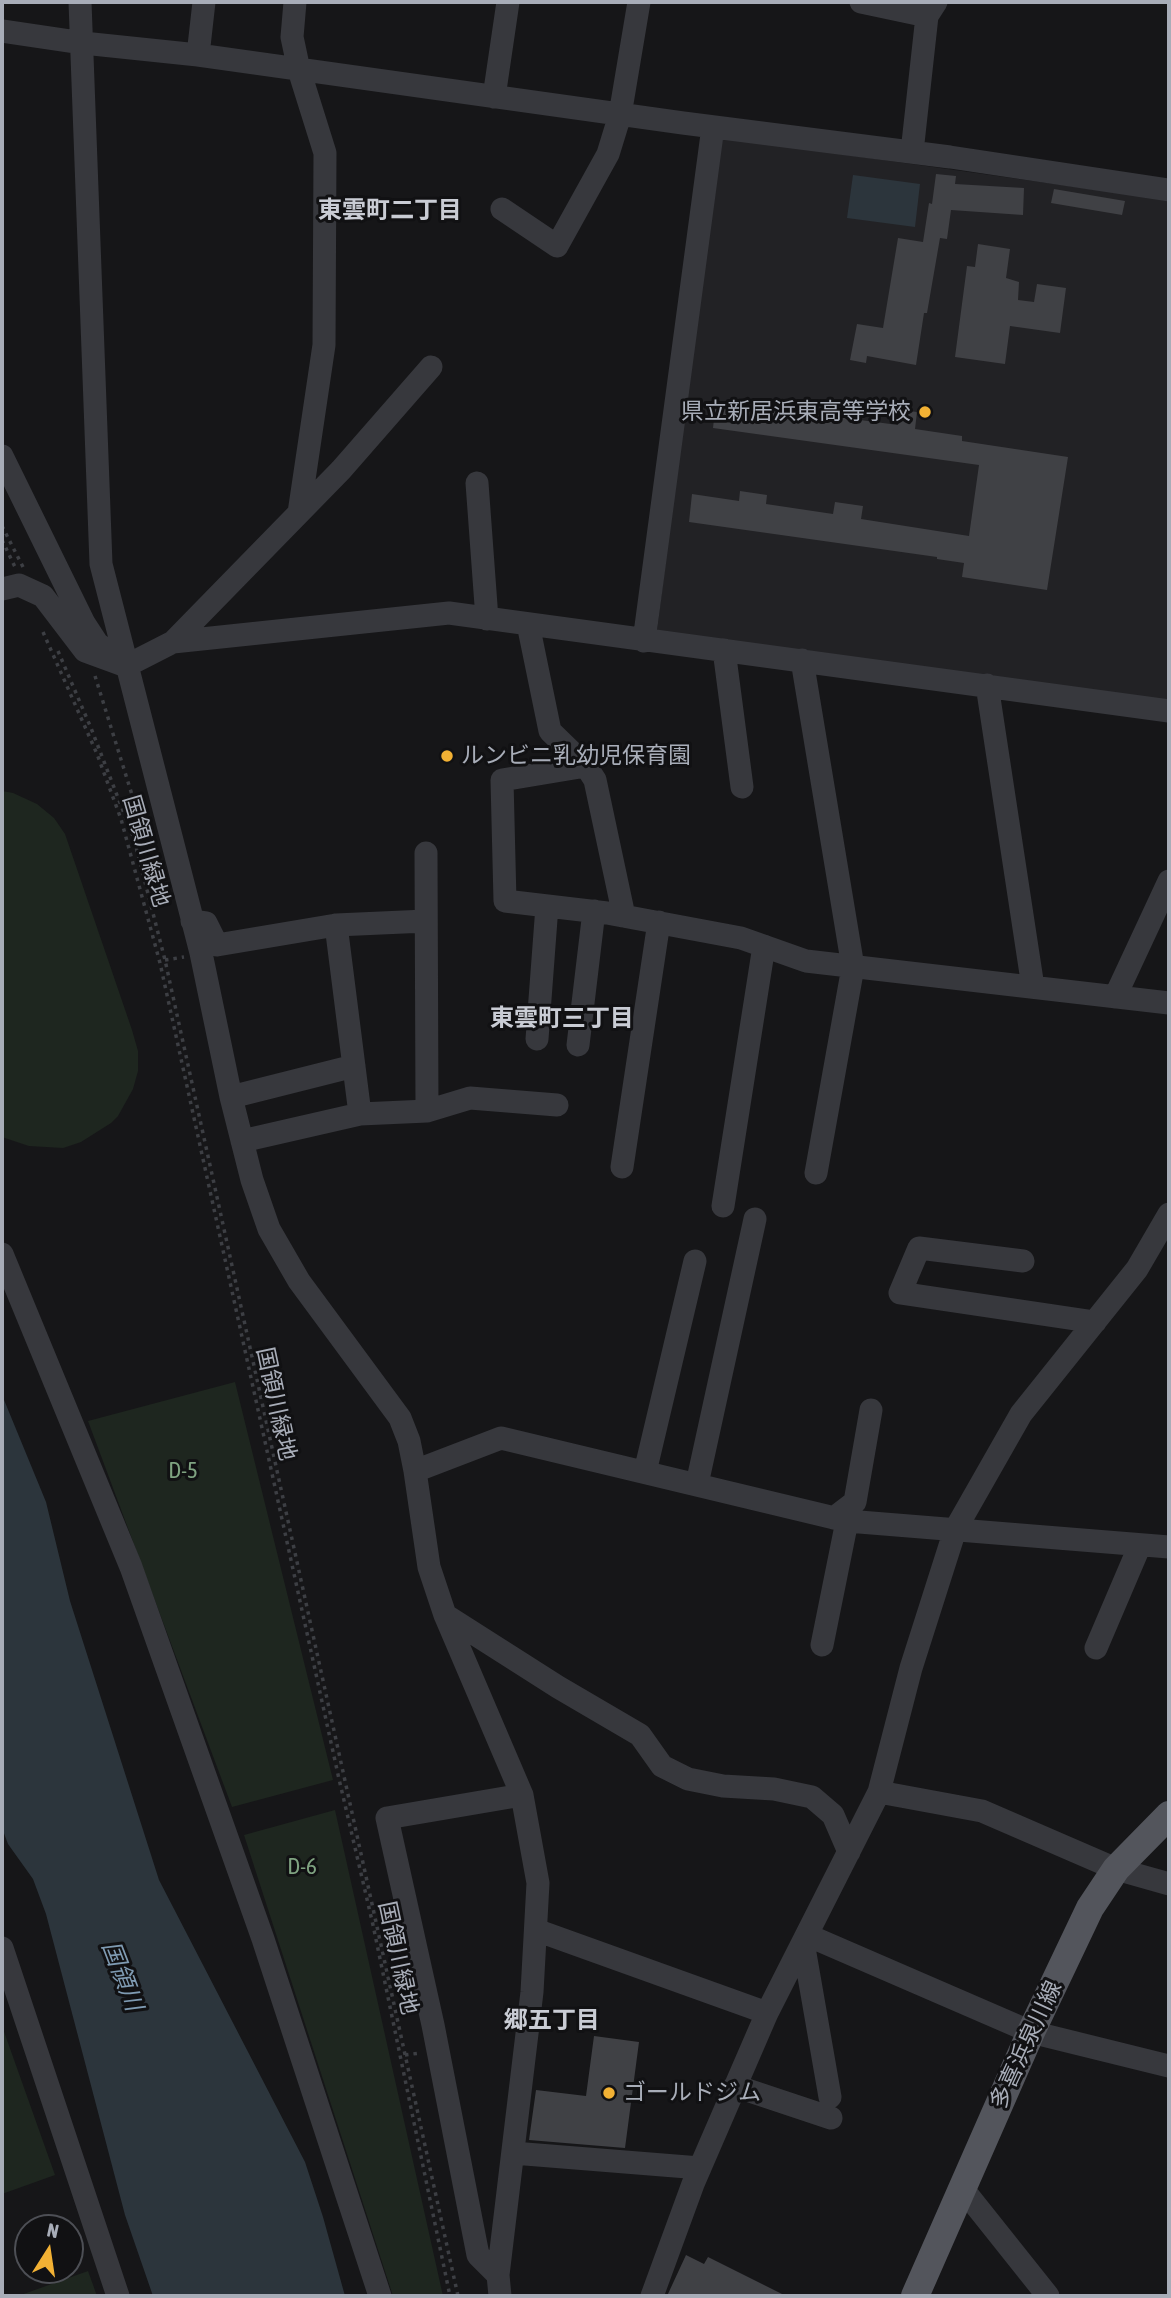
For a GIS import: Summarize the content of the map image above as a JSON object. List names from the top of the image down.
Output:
{
  "streets": {
    "main road": ["多喜浜泉川線"],
    "path": ["国領川緑地"]
  },
  "districts": ["東雲町二丁目", "東雲町三丁目", "郷五丁目"],
  "water": ["国領川"],
  "parks": ["D-5", "D-6"],
  "places": ["県立新居浜東高等学校", "ルンビニ乳幼児保育園", "ゴールドジム"],
  "north": "top"
}
